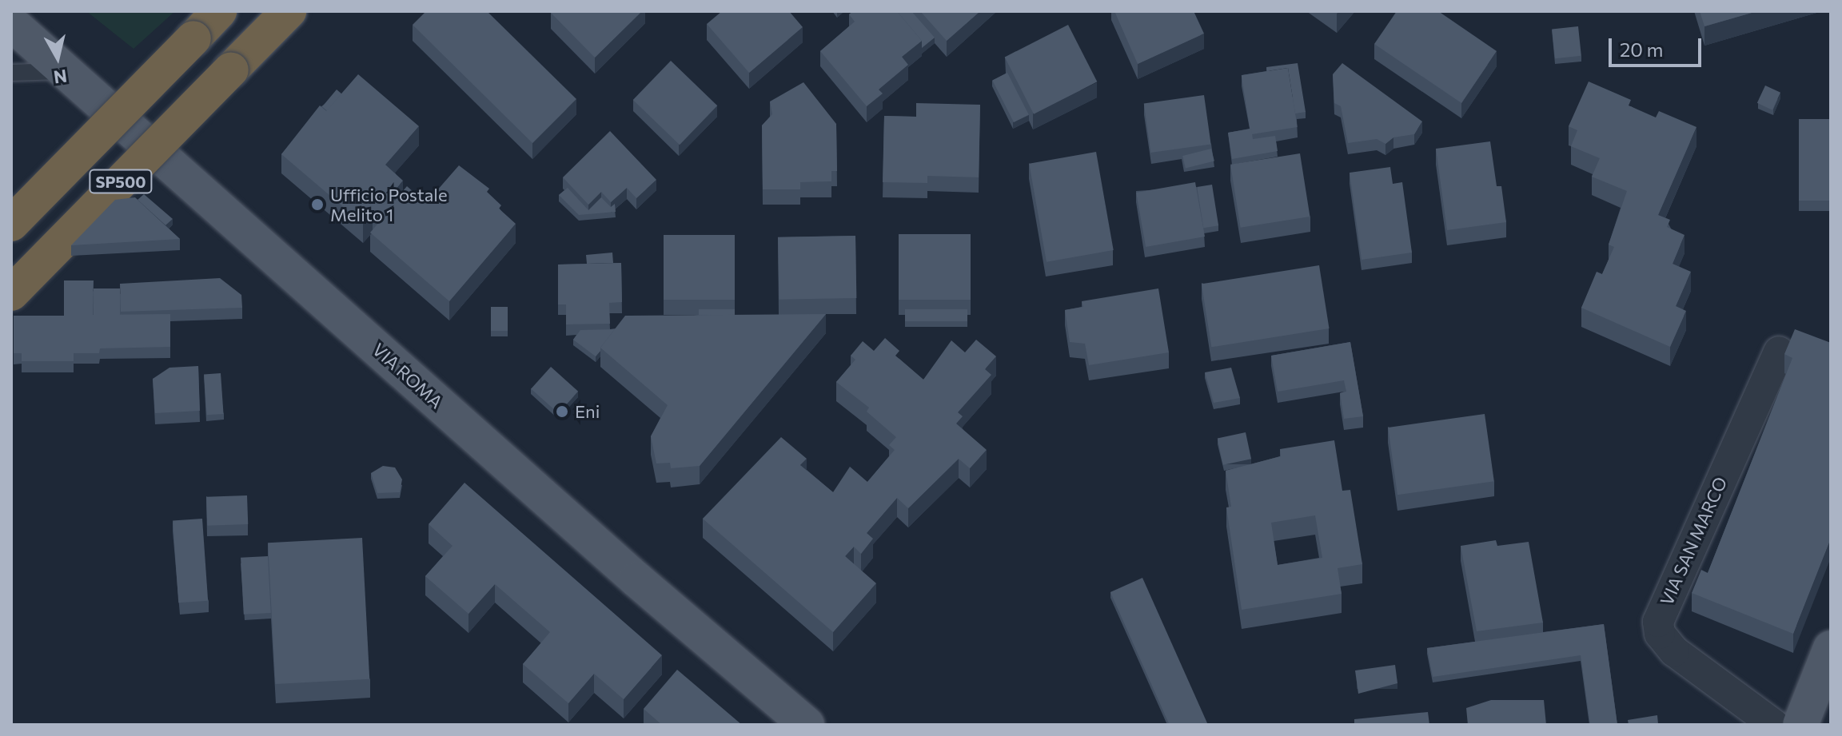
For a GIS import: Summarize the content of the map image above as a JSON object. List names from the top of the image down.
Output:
{
  "streets": {
    "highway": ["SP500"],
    "main road": ["VIA ROMA"],
    "street": ["VIA SAN MARCO"]
  },
  "places": ["Ufficio Postale Melito 1", "Eni"],
  "scale_bar": "20 m",
  "north": "bottom"
}
